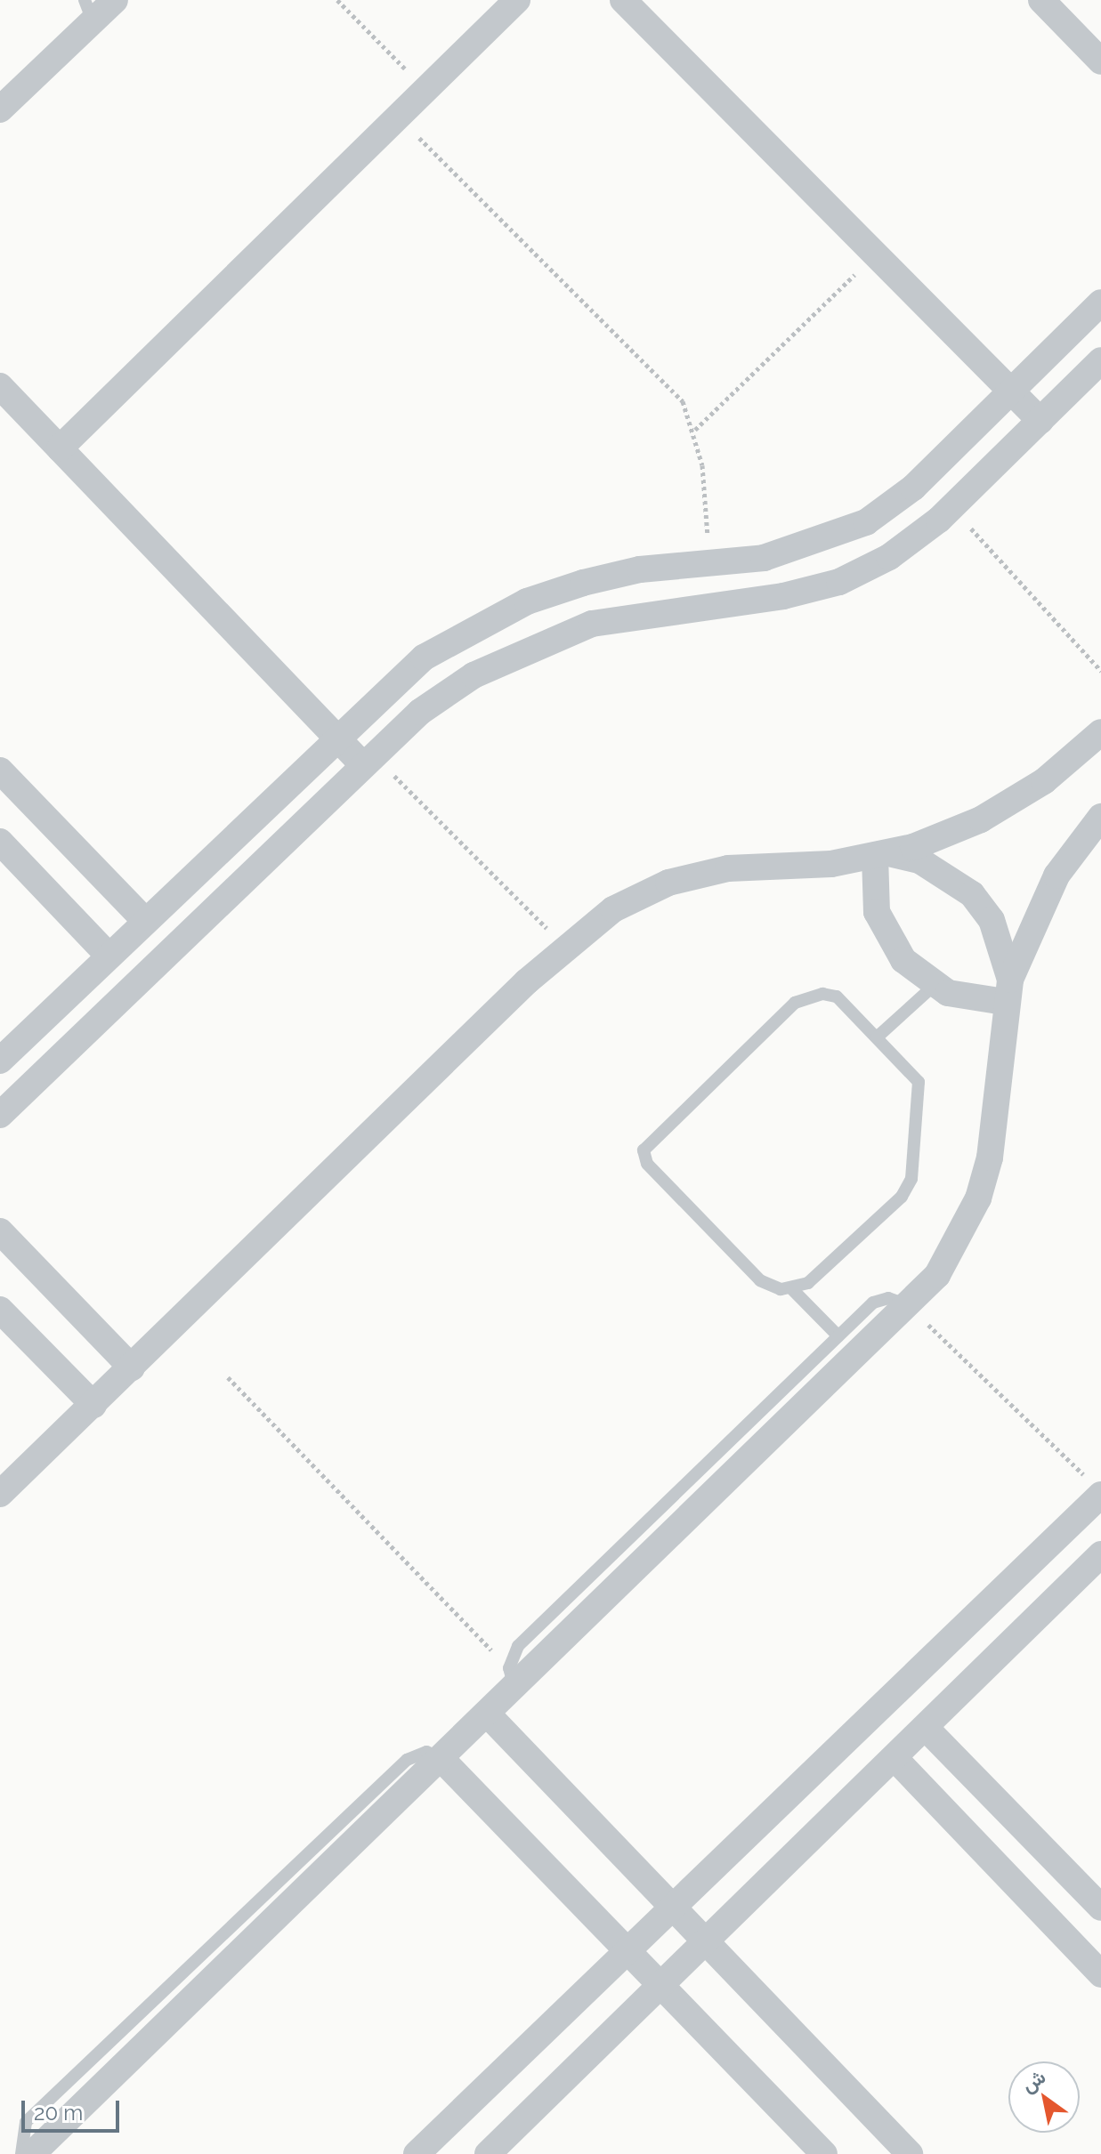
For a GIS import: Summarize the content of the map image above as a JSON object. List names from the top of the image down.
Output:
{
  "scale_bar": "20 m",
  "north": "top left"
}
